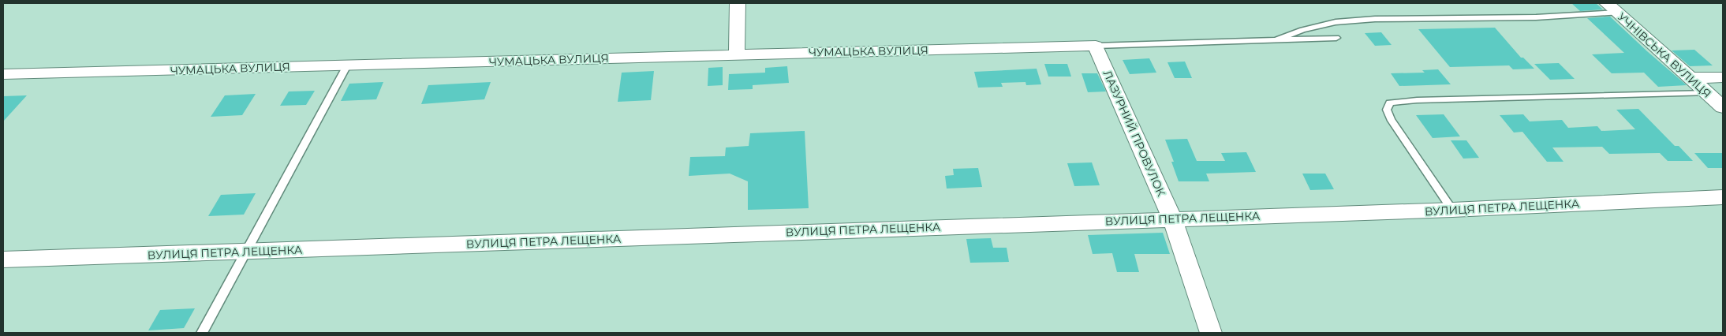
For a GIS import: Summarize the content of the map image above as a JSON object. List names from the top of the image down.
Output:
{
  "streets": {
    "street": [
      "ЧУМАЦЬКА ВУЛИЦЯ",
      "УЧНІВСЬКА ВУЛИЦЯ",
      "ЛАЗУРНИЙ ПРОВУЛОК",
      "ВУЛИЦЯ ПЕТРА ЛЕЩЕНКА"
    ]
  },
  "crossings": [
    ["ЧУМАЦЬКА ВУЛИЦЯ", "ЛАЗУРНИЙ ПРОВУЛОК"],
    ["ЛАЗУРНИЙ ПРОВУЛОК", "ВУЛИЦЯ ПЕТРА ЛЕЩЕНКА"]
  ]
}
